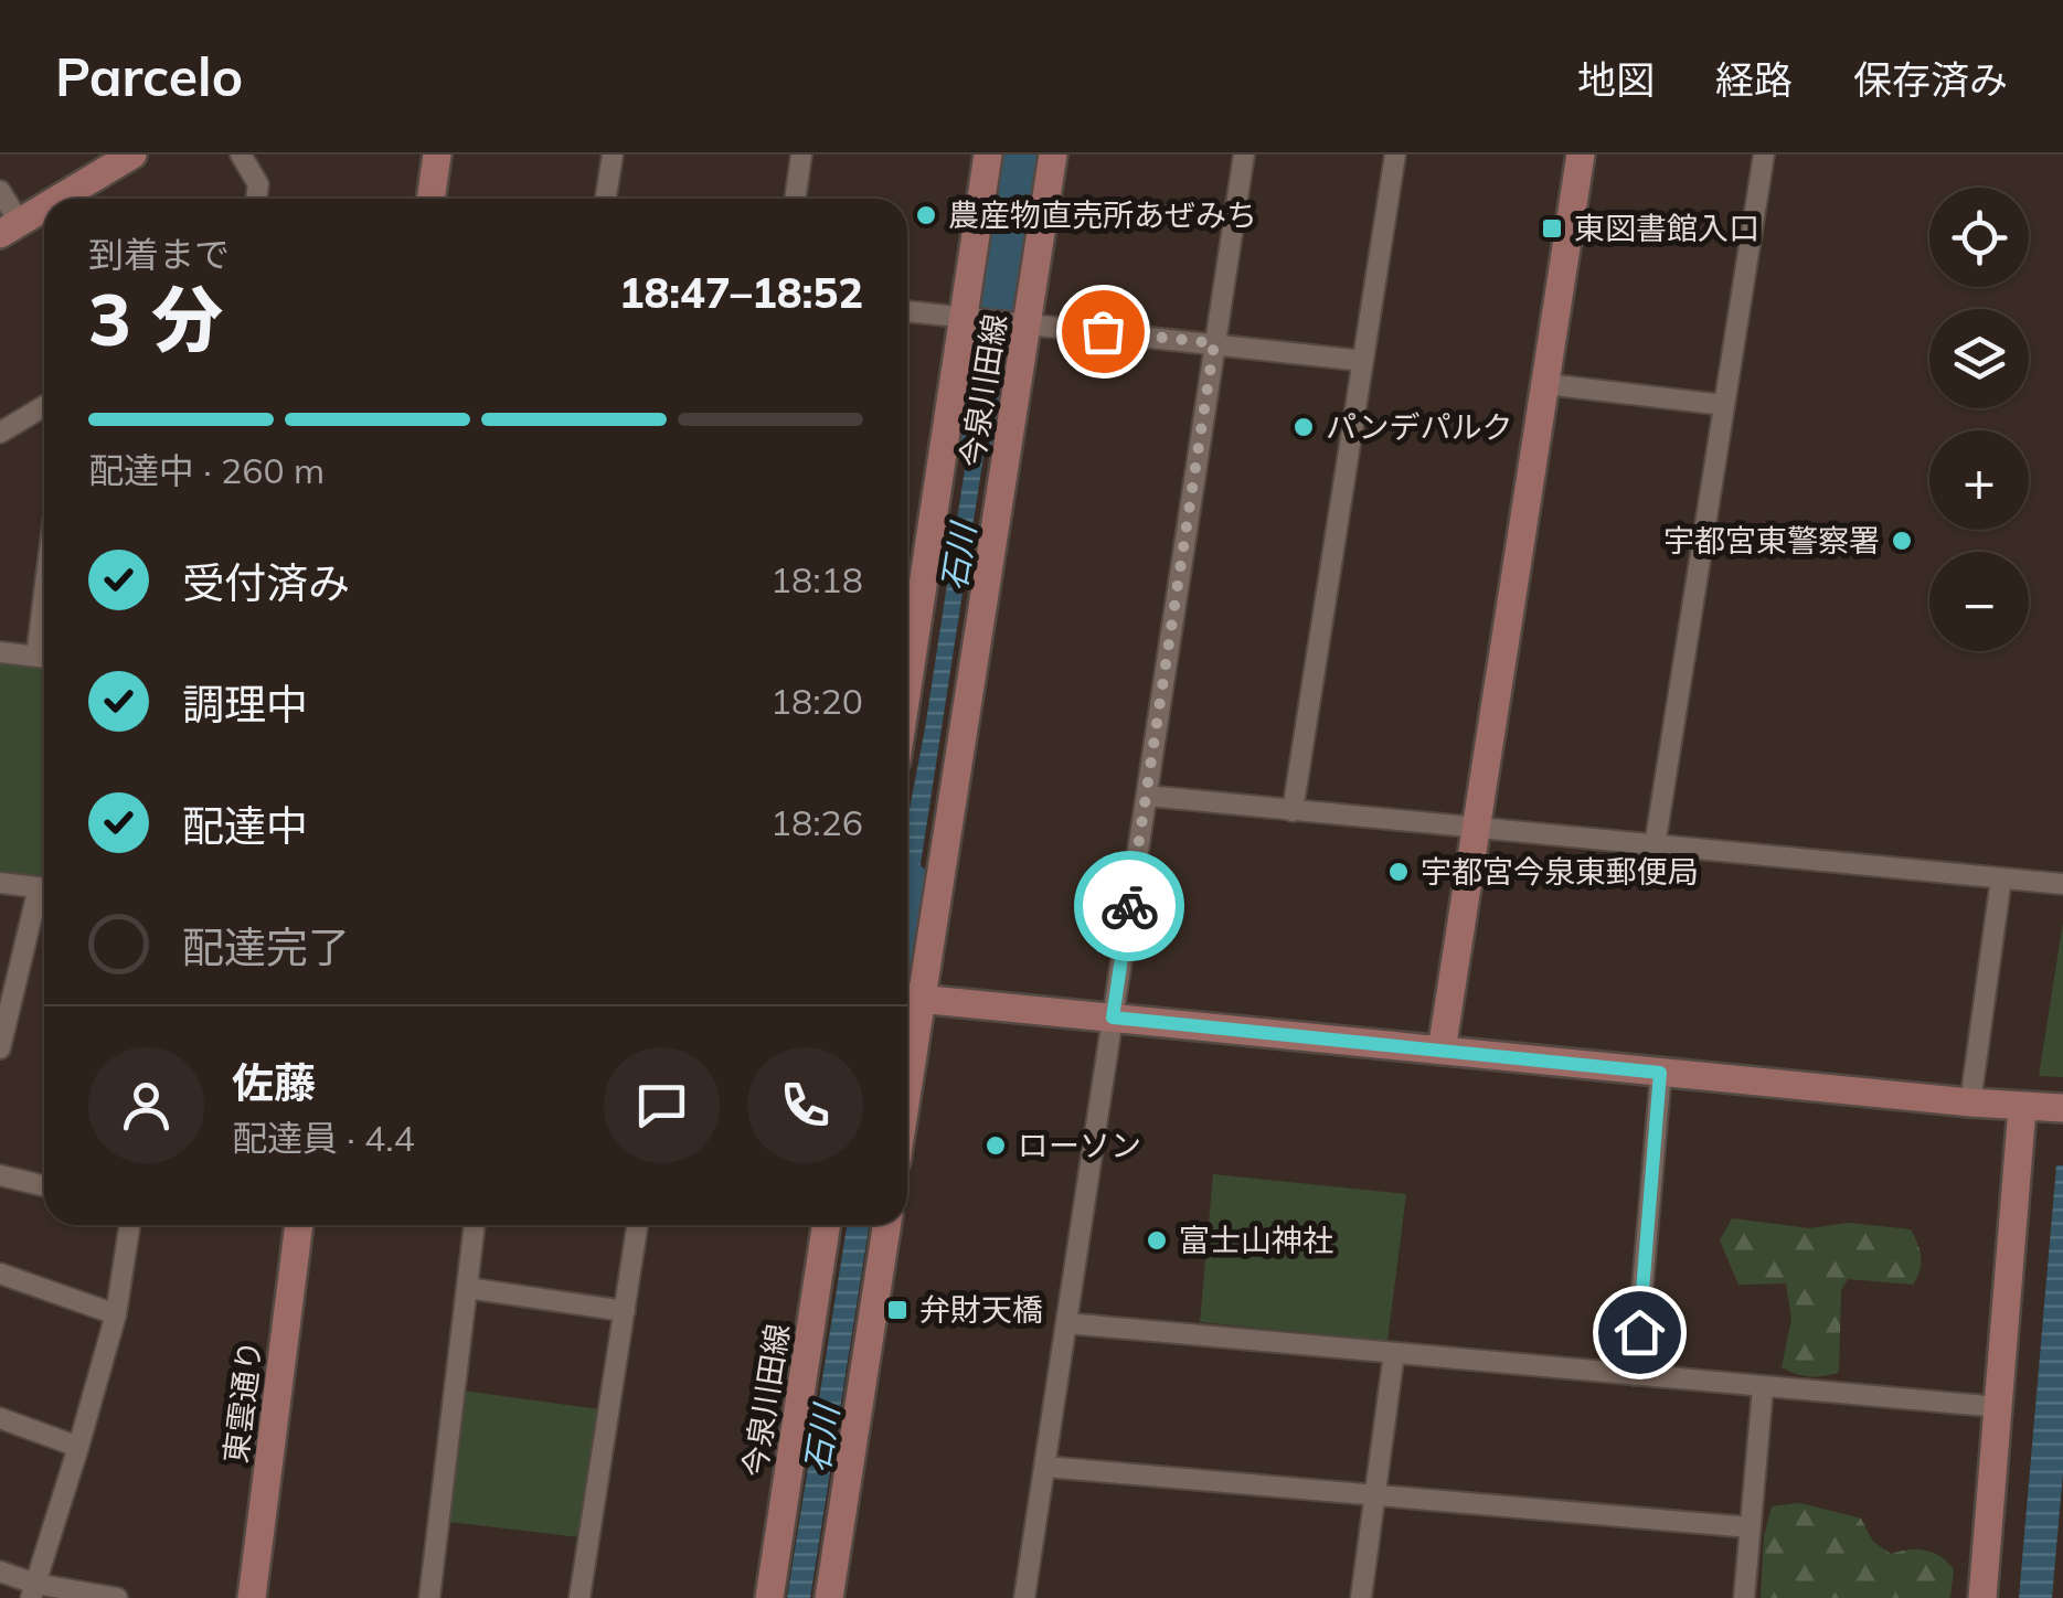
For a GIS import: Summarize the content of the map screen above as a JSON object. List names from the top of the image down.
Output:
{
  "streets": {
    "street": ["今泉川田線", "東雲通り"]
  },
  "water": ["石川"],
  "places": {
    "other": [
      "農産物直売所あぜみち",
      "パンデパルク",
      "宇都宮東警察署",
      "宇都宮今泉東郵便局",
      "ローソン",
      "富士山神社"
    ],
    "transit": ["東図書館入口", "弁財天橋"]
  },
  "page": {
    "header": "Parcelo",
    "nav": ["地図", "経路", "保存済み"],
    "map_buttons": ["+", "−"],
    "heading": ["3 分", "到着まで", "18:47–18:52"],
    "panel": ["佐藤", "配達員 · 4.4"],
    "bar": "配達中 · 260 m",
    "list": [
      ["受付済み", "18:18"],
      ["調理中", "18:20"],
      ["配達中", "18:26"],
      "配達完了"
    ]
  }
}
